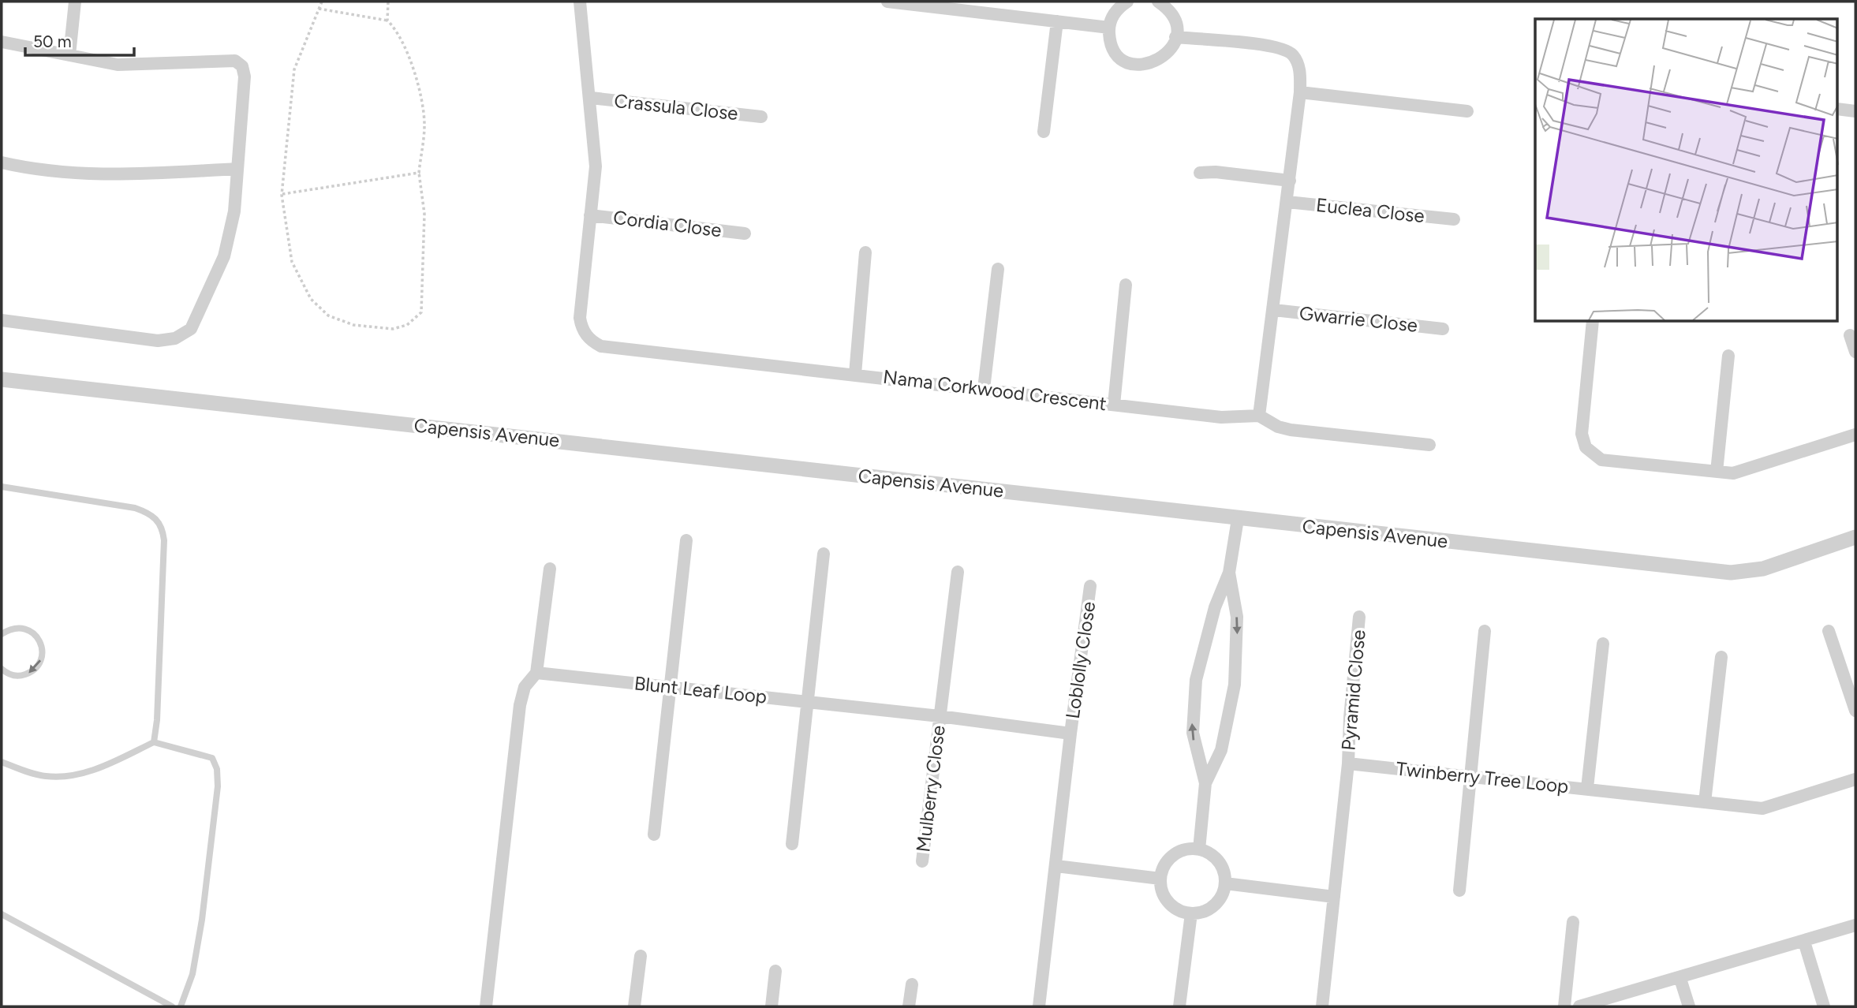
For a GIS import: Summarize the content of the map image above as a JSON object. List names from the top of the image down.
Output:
{
  "streets": {
    "street": [
      "Crassula Close",
      "Euclea Close",
      "Cordia Close",
      "Gwarrie Close",
      "Nama Corkwood Crescent",
      "Capensis Avenue",
      "Loblolly Close",
      "Blunt Leaf Loop",
      "Pyramid Close",
      "Twinberry Tree Loop",
      "Mulberry Close"
    ]
  },
  "crossings": [
    ["Crassula Close", "Nama Corkwood Crescent"],
    ["Cordia Close", "Nama Corkwood Crescent"],
    ["Loblolly Close", "Blunt Leaf Loop"],
    ["Blunt Leaf Loop", "Mulberry Close"],
    ["Pyramid Close", "Twinberry Tree Loop"]
  ],
  "scale_bar": "50 m"
}
